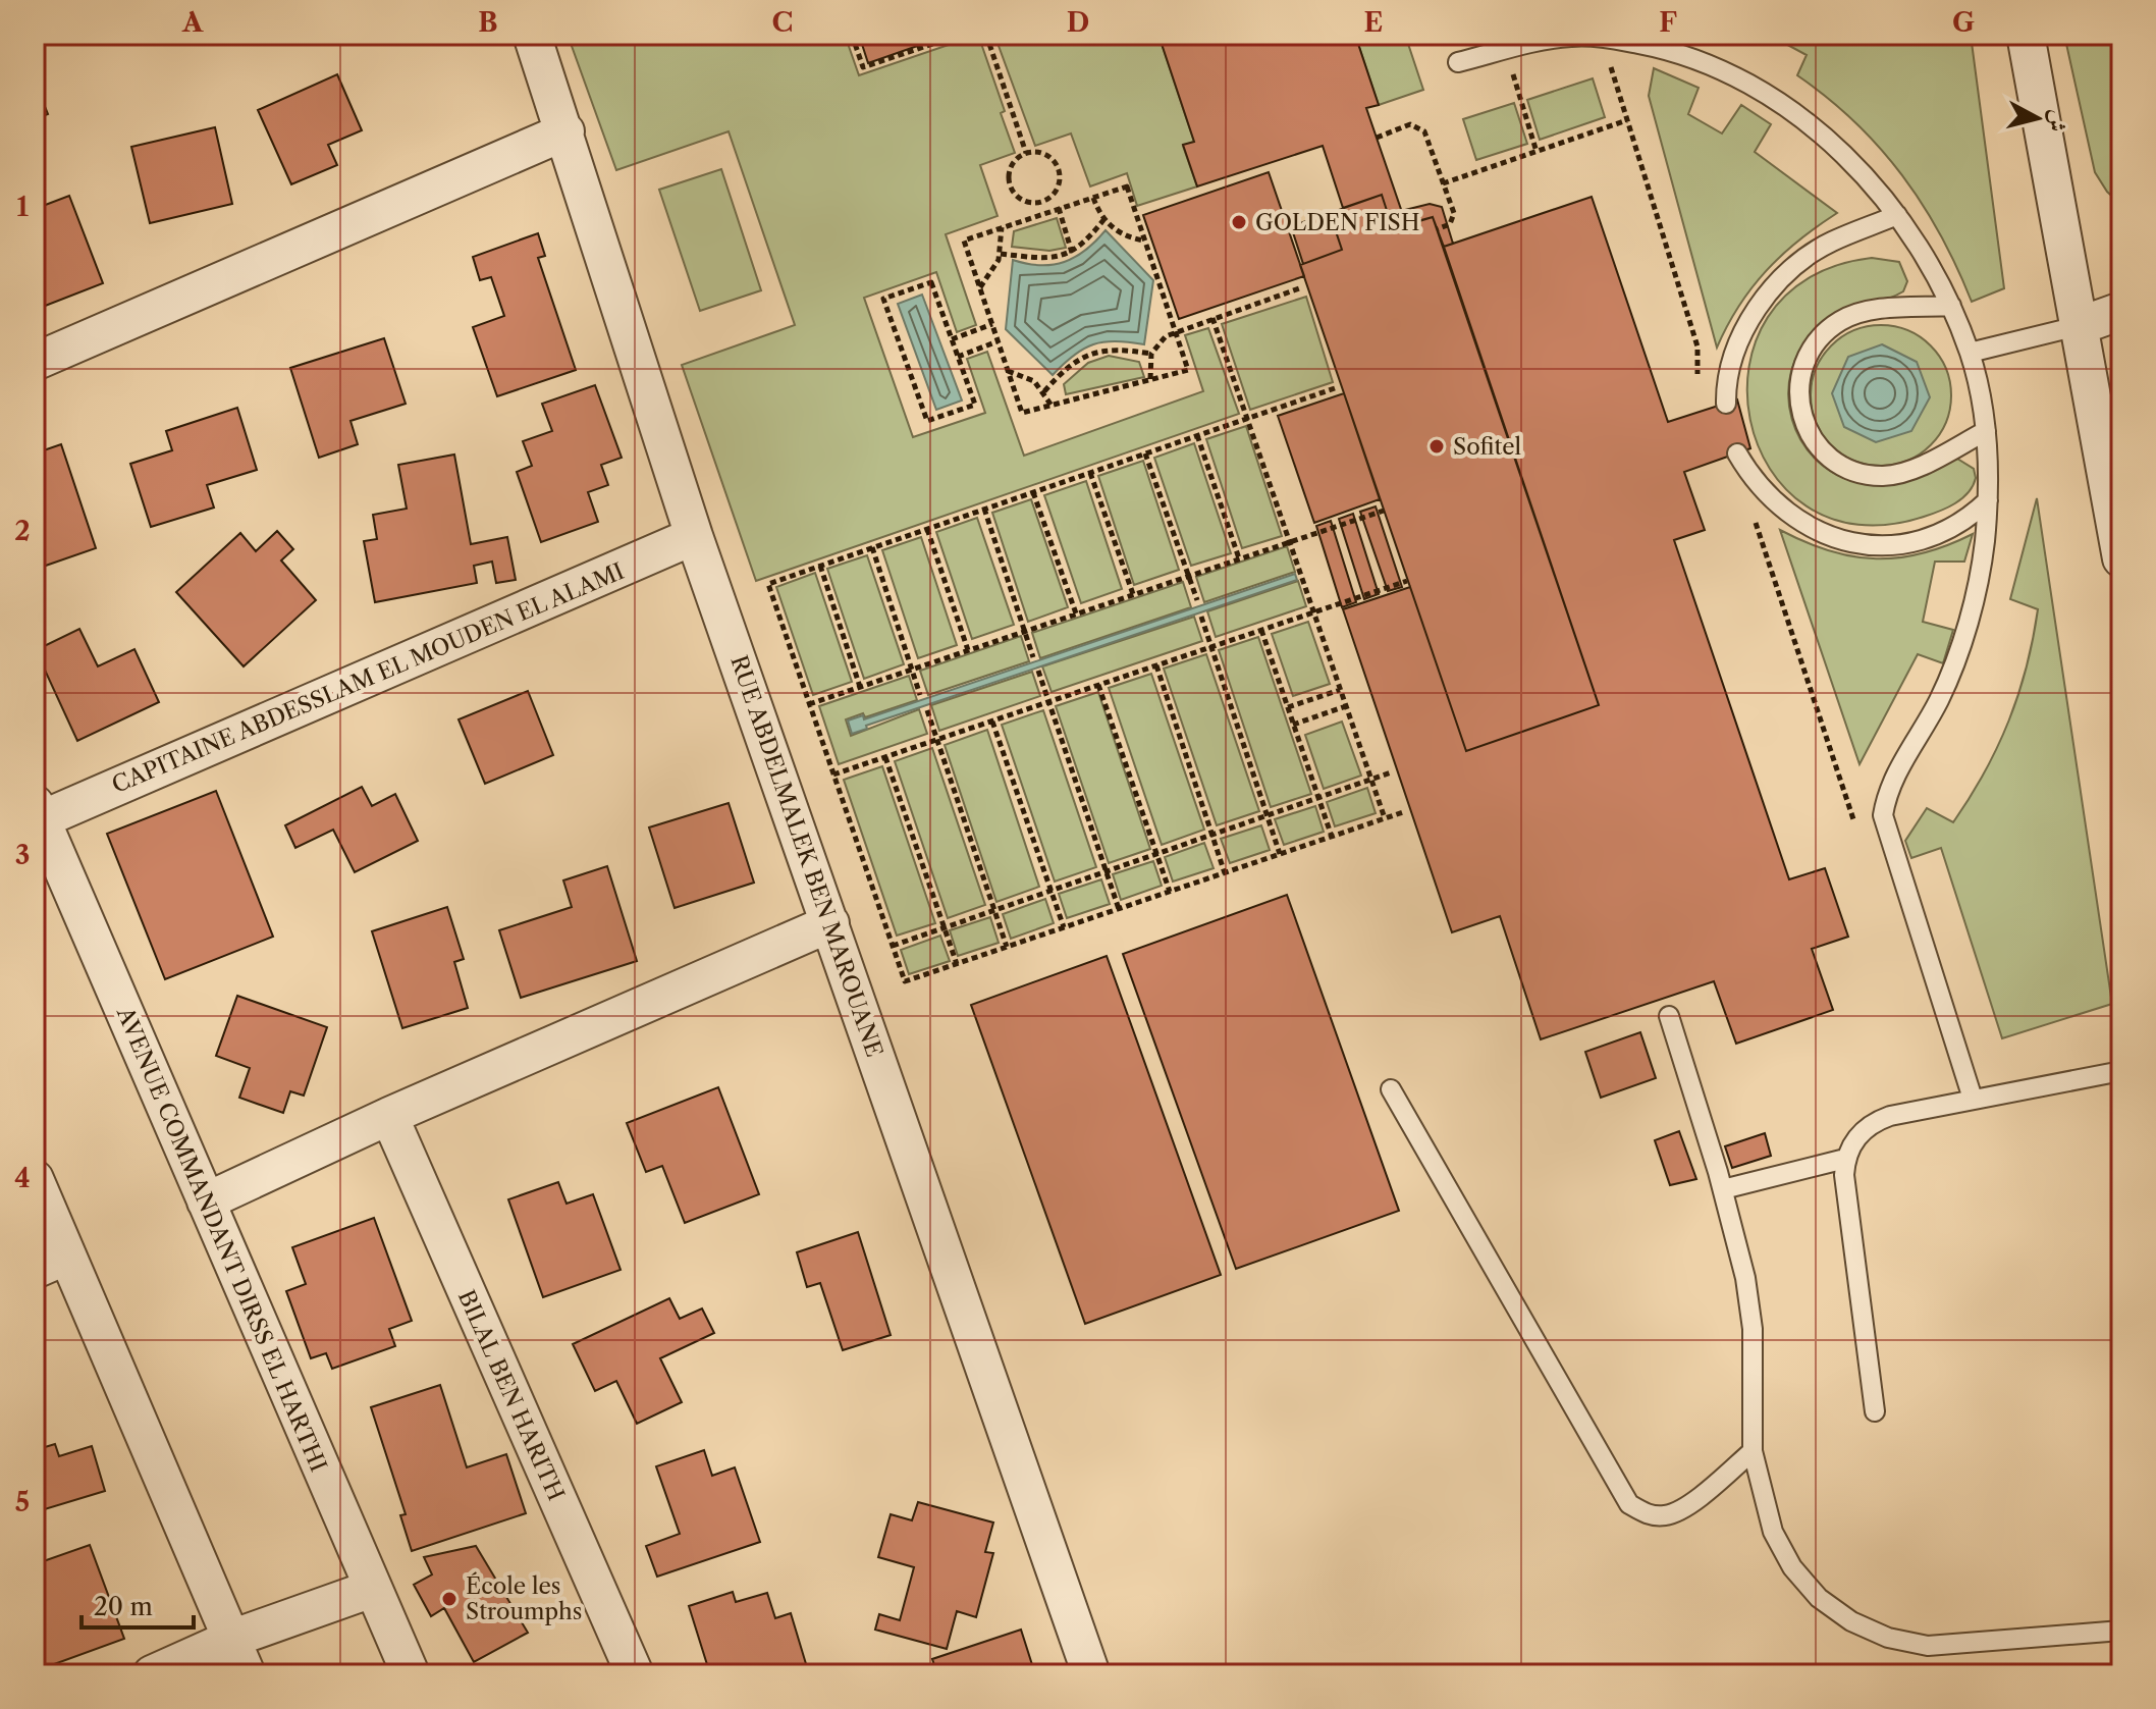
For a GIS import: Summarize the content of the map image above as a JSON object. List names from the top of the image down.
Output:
{
  "streets": {
    "street": [
      "CAPITAINE ABDESSLAM EL MOUDEN EL ALAMI",
      "RUE ABDELMALEK BEN MAROUANE",
      "AVENUE COMMANDANT DIRSS EL HARTHI",
      "BILAL BEN HARITH"
    ]
  },
  "crossings": [
    ["CAPITAINE ABDESSLAM EL MOUDEN EL ALAMI", "RUE ABDELMALEK BEN MAROUANE"],
    ["CAPITAINE ABDESSLAM EL MOUDEN EL ALAMI", "AVENUE COMMANDANT DIRSS EL HARTHI"]
  ],
  "places": ["GOLDEN FISH", "Sofitel", "École les Stroumphs"],
  "scale_bar": "20 m",
  "north": "right",
  "grid": {
    "columns": [
      "A",
      "B",
      "C",
      "D",
      "E",
      "F",
      "G"
    ],
    "rows": [
      "1",
      "2",
      "3",
      "4",
      "5"
    ]
  }
}
